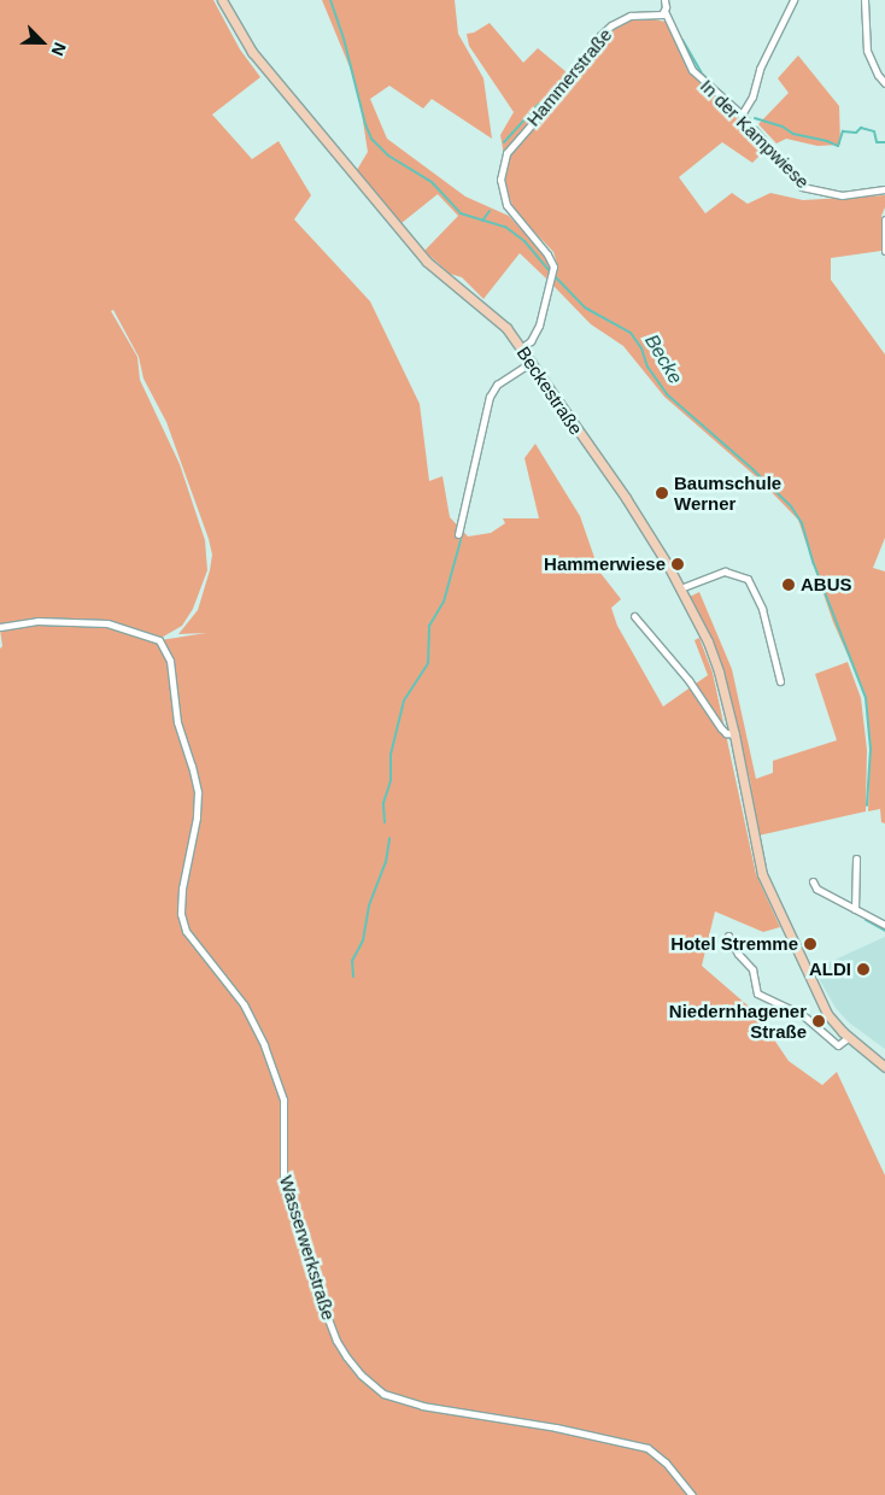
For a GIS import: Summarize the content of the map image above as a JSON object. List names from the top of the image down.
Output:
{
  "streets": {
    "main road": ["Beckestraße"],
    "street": ["Hammerstraße", "In der Kampwiese", "Wasserwerkstraße"]
  },
  "crossings": [
    ["Hammerstraße", "In der Kampwiese"],
    ["Hammerstraße", "Beckestraße"]
  ],
  "water": ["Becke"],
  "places": [
    "Baumschule Werner",
    "Hammerwiese",
    "ABUS",
    "Hotel Stremme",
    "ALDI",
    "Niedernhagener Straße"
  ],
  "north": "bottom right"
}
